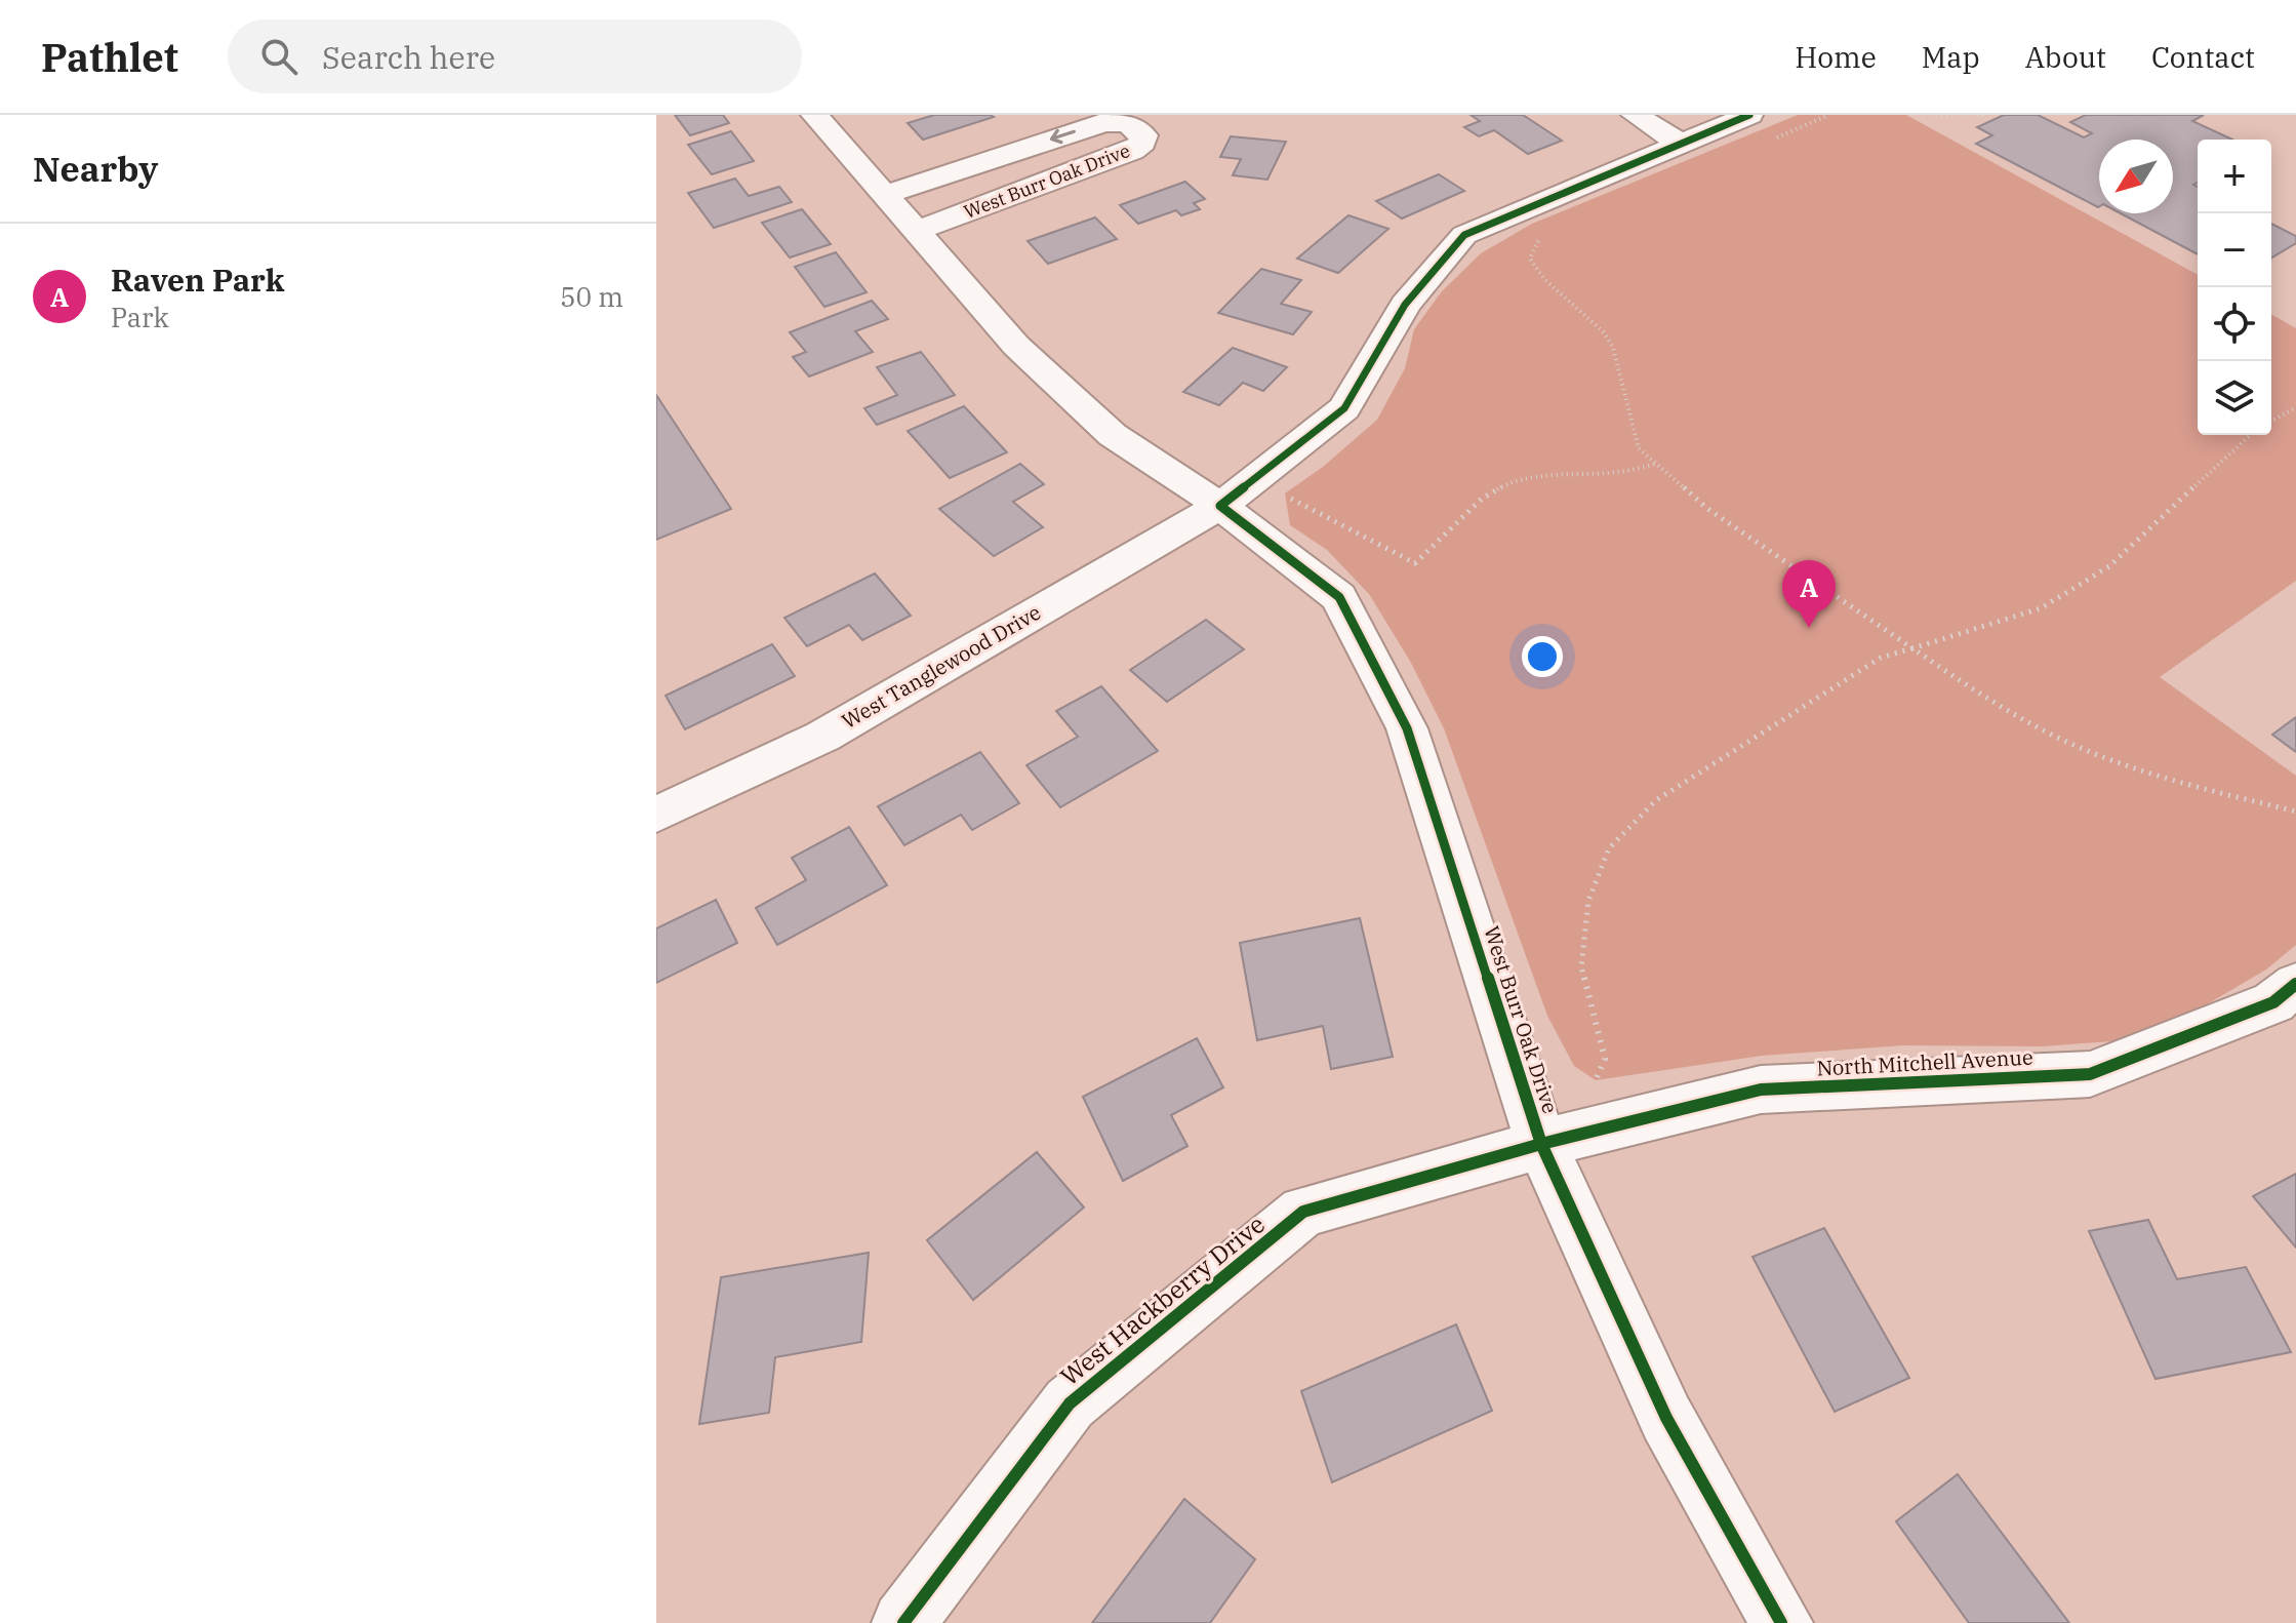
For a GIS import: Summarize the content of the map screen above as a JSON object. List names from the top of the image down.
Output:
{
  "streets": {
    "street": [
      "West Burr Oak Drive",
      "West Tanglewood Drive",
      "North Mitchell Avenue",
      "West Hackberry Drive"
    ]
  },
  "crossings": [
    ["West Burr Oak Drive", "West Tanglewood Drive"],
    ["West Burr Oak Drive", "North Mitchell Avenue"],
    ["West Burr Oak Drive", "West Hackberry Drive"],
    ["North Mitchell Avenue", "West Hackberry Drive"]
  ],
  "north": "bottom left",
  "page": {
    "header": "Pathlet",
    "search": "Search here",
    "nav": [
      "Home",
      "Map",
      "About",
      "Contact"
    ],
    "heading": "Nearby",
    "map_buttons": ["+", "−"],
    "list": [
      {
        "mark": "A",
        "name": "Raven Park",
        "note": "Park",
        "value": "50 m"
      }
    ],
    "pins": "A"
  }
}
